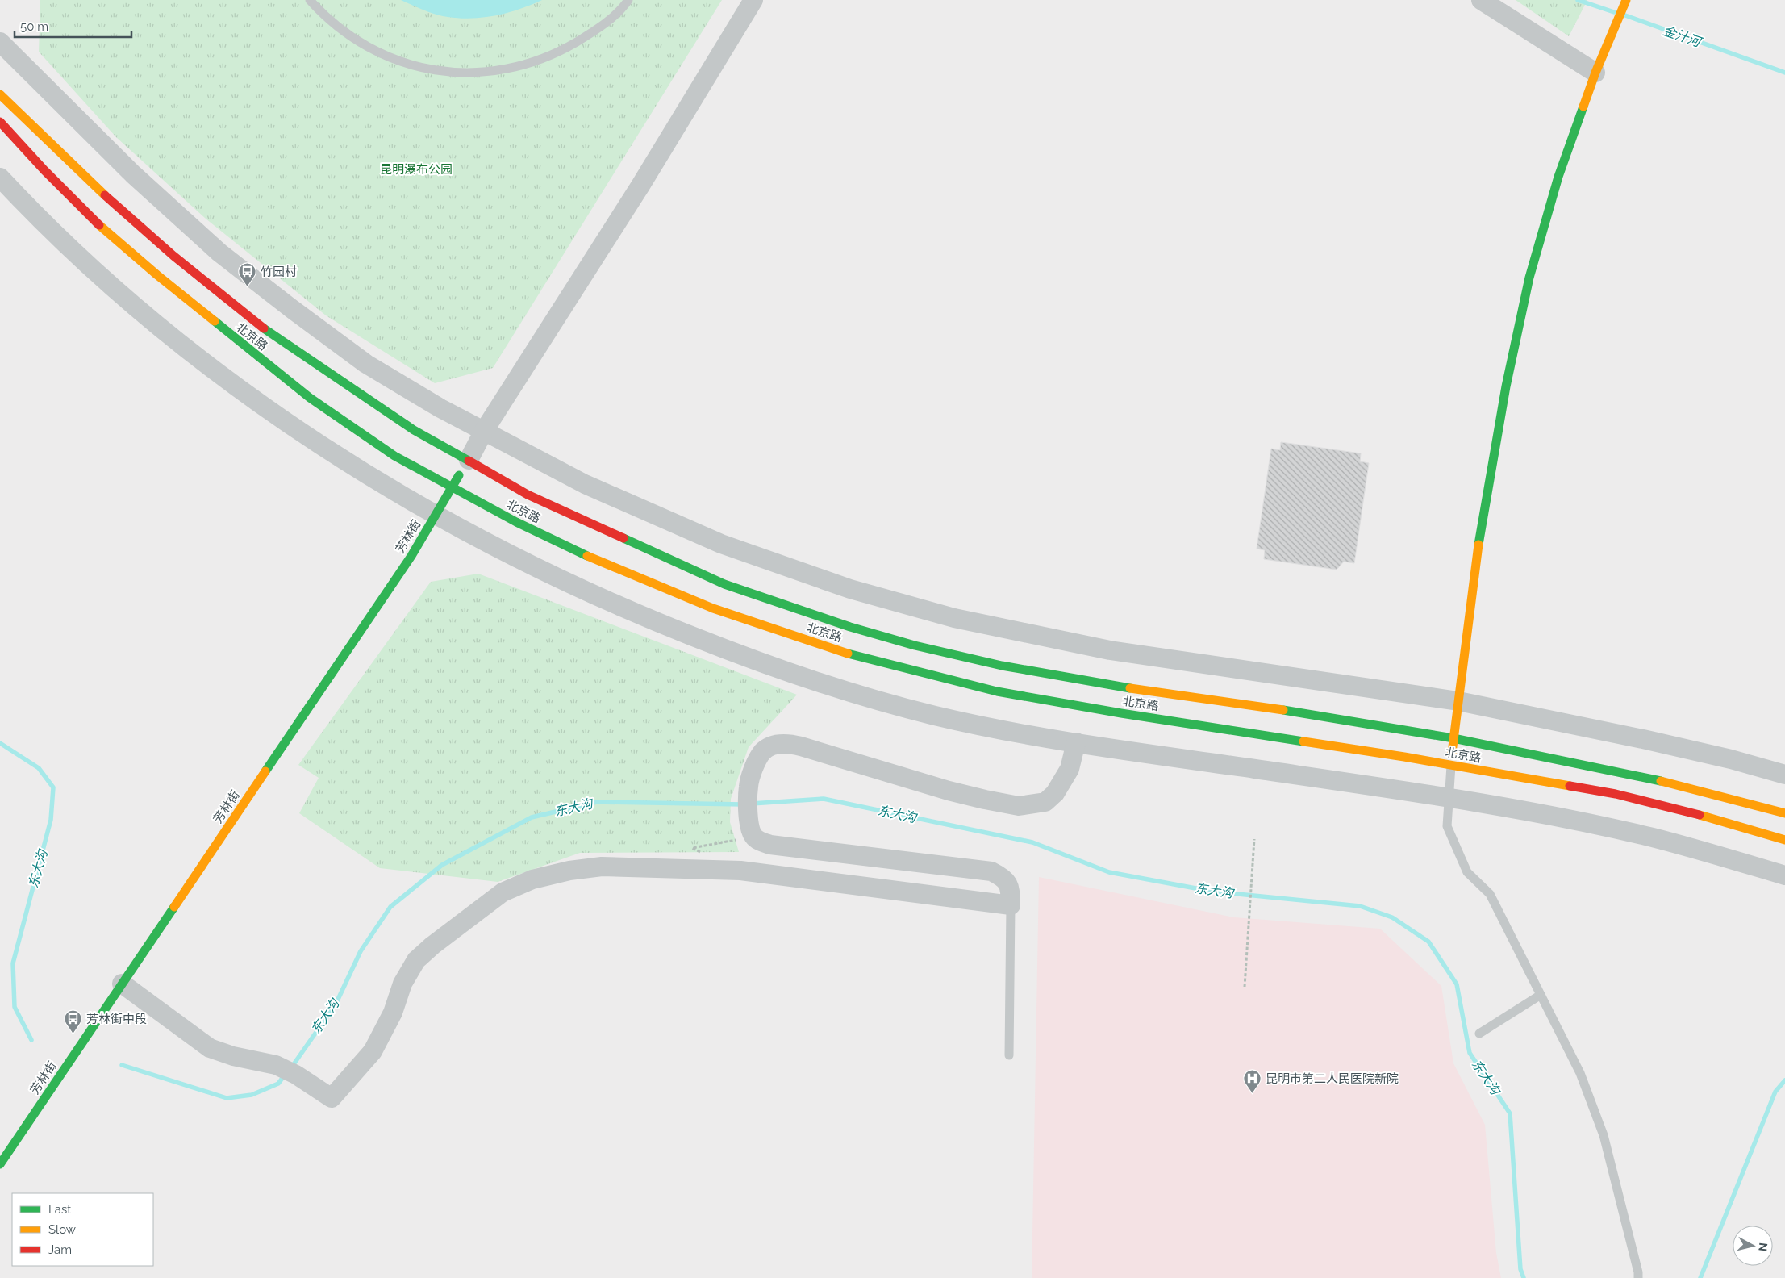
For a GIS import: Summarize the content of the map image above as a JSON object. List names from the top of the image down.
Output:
{
  "streets": {
    "main road": ["北京路", "芳林街"]
  },
  "crossings": [
    ["北京路", "芳林街"]
  ],
  "water": ["金汁河", "东大沟"],
  "parks": ["昆明瀑布公园"],
  "places": {
    "bus stop": ["竹园村", "芳林街中段"],
    "hospital": ["昆明市第二人民医院新院"]
  },
  "legend": ["Fast", "Slow", "Jam"],
  "scale_bar": "50 m",
  "north": "right"
}
